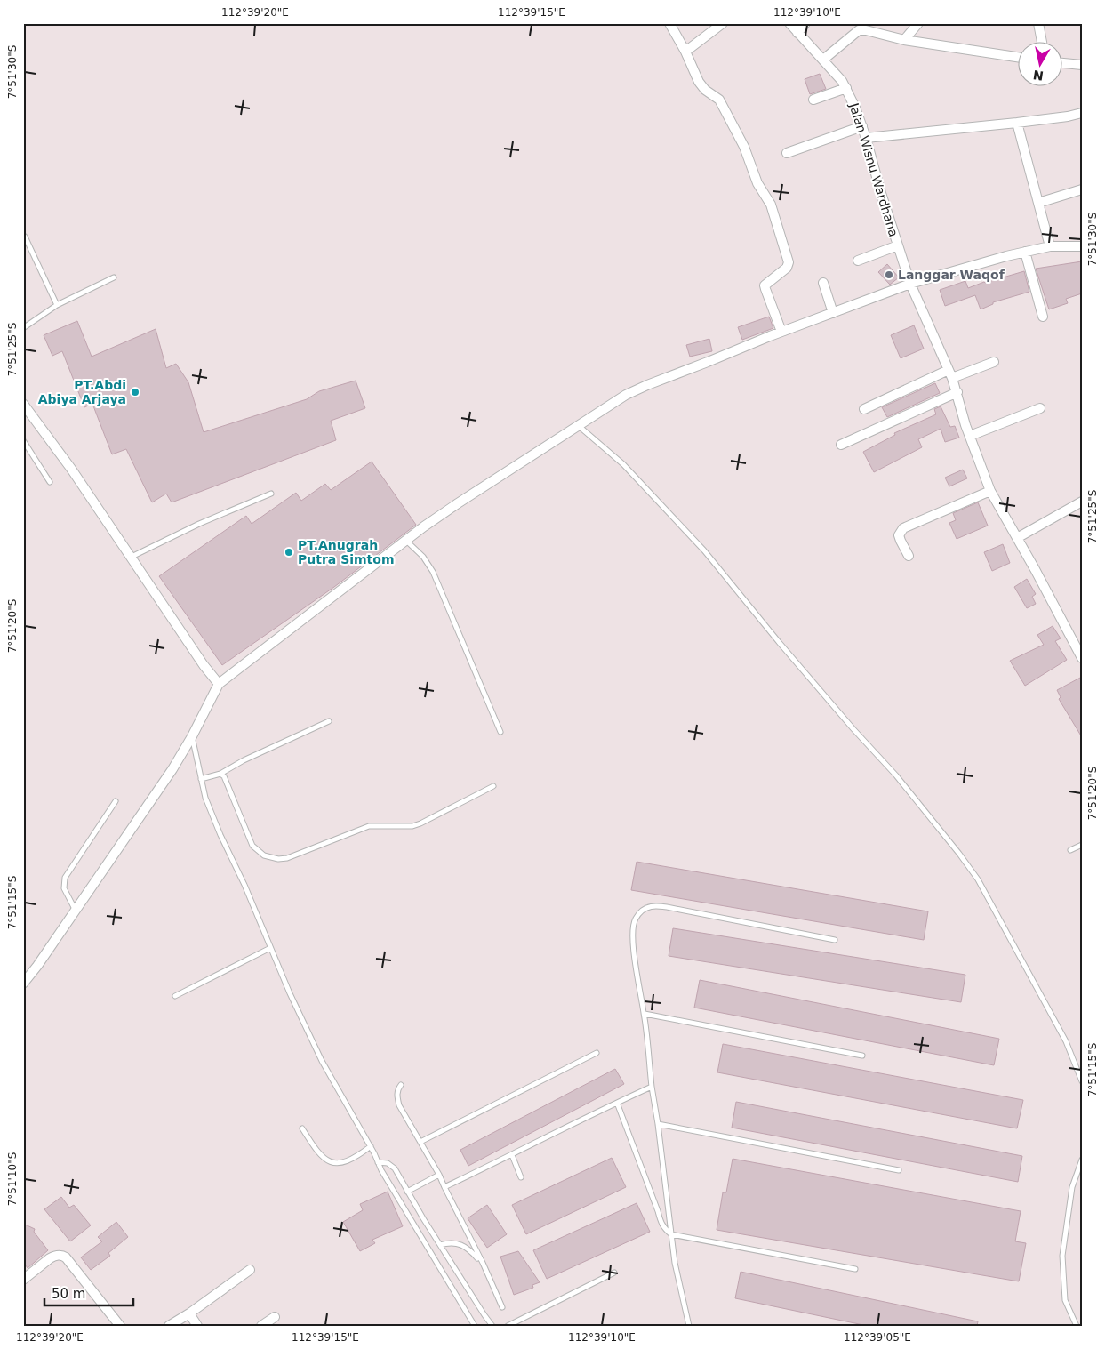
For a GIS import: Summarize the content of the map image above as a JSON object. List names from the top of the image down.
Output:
{
  "streets": {
    "street": ["Jalan Wisnu Wardhana"]
  },
  "places": ["Langgar Waqof", "PT.Abdi Abiya Arjaya", "PT.Anugrah Putra Simtom"],
  "scale_bar": "50 m",
  "north": "bottom",
  "coordinates": [
    "112°39'20\"E",
    "112°39'15\"E",
    "112°39'10\"E",
    "7°51'30\"S",
    "7°51'25\"S",
    "7°51'20\"S",
    "7°51'15\"S",
    "7°51'10\"S",
    "112°39'05\"E"
  ]
}
